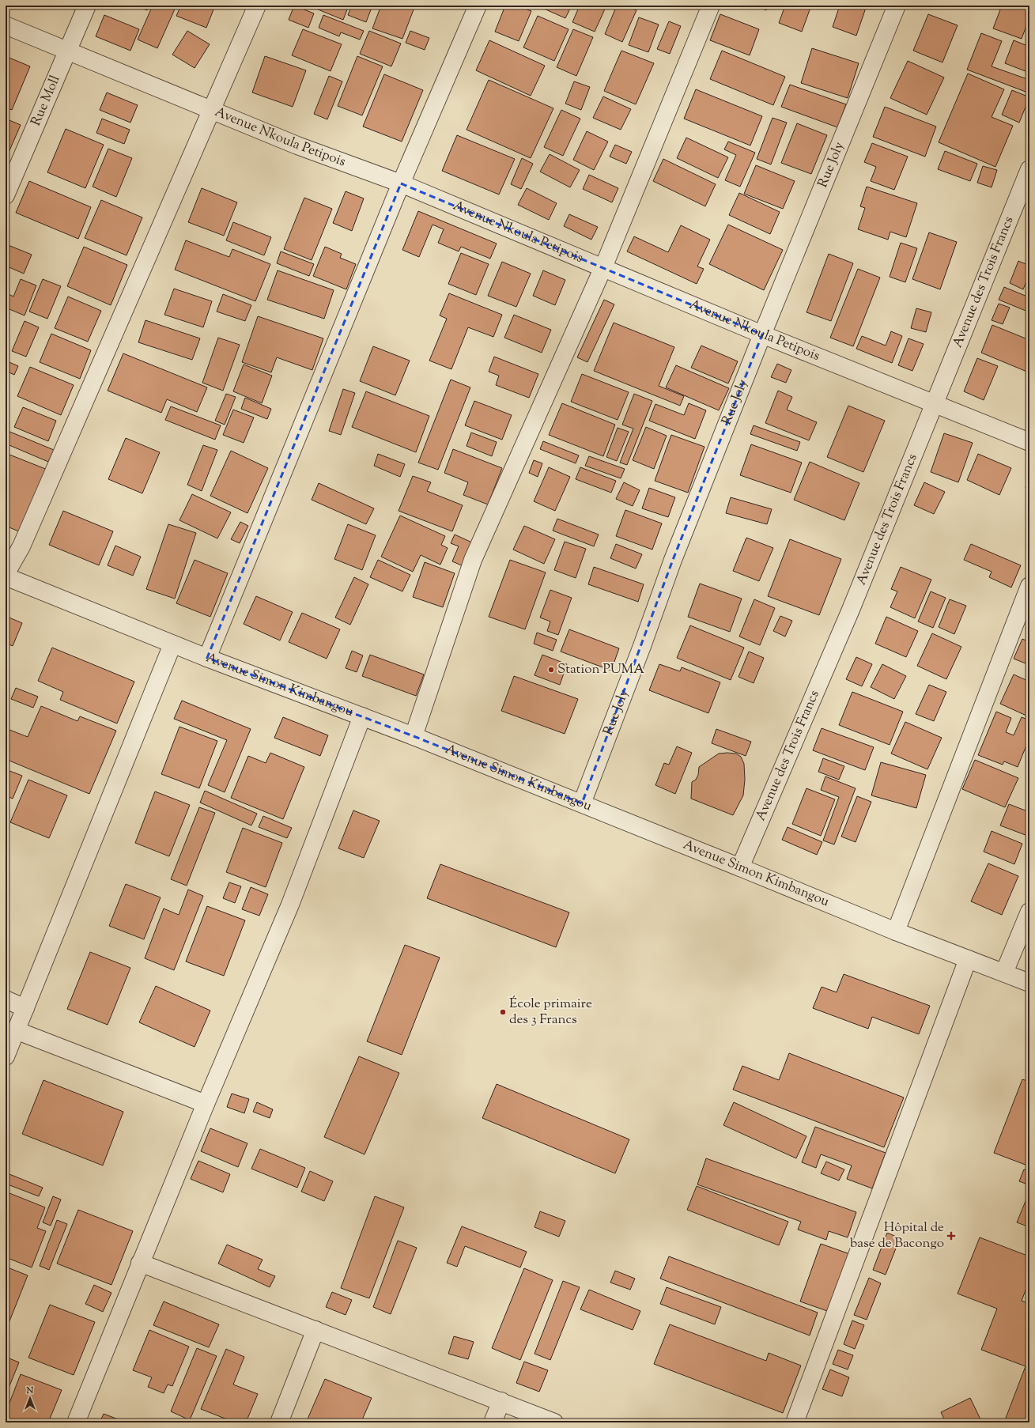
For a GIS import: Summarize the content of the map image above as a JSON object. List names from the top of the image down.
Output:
{
  "streets": {
    "street": [
      "Rue Moll",
      "Avenue Nkoula Petipois",
      "Rue Joly",
      "Avenue des Trois Francs",
      "Avenue Simon Kimbangou"
    ]
  },
  "crossings": [
    ["Rue Moll", "Avenue Nkoula Petipois"],
    ["Avenue Nkoula Petipois", "Rue Joly"],
    ["Avenue Nkoula Petipois", "Avenue des Trois Francs"],
    ["Rue Joly", "Avenue Simon Kimbangou"],
    ["Avenue des Trois Francs", "Avenue Simon Kimbangou"]
  ],
  "places": {
    "other": ["Station PUMA", "École primaire des 3 Francs"],
    "health": ["Hôpital de base de Bacongo"]
  },
  "north": "top"
}
